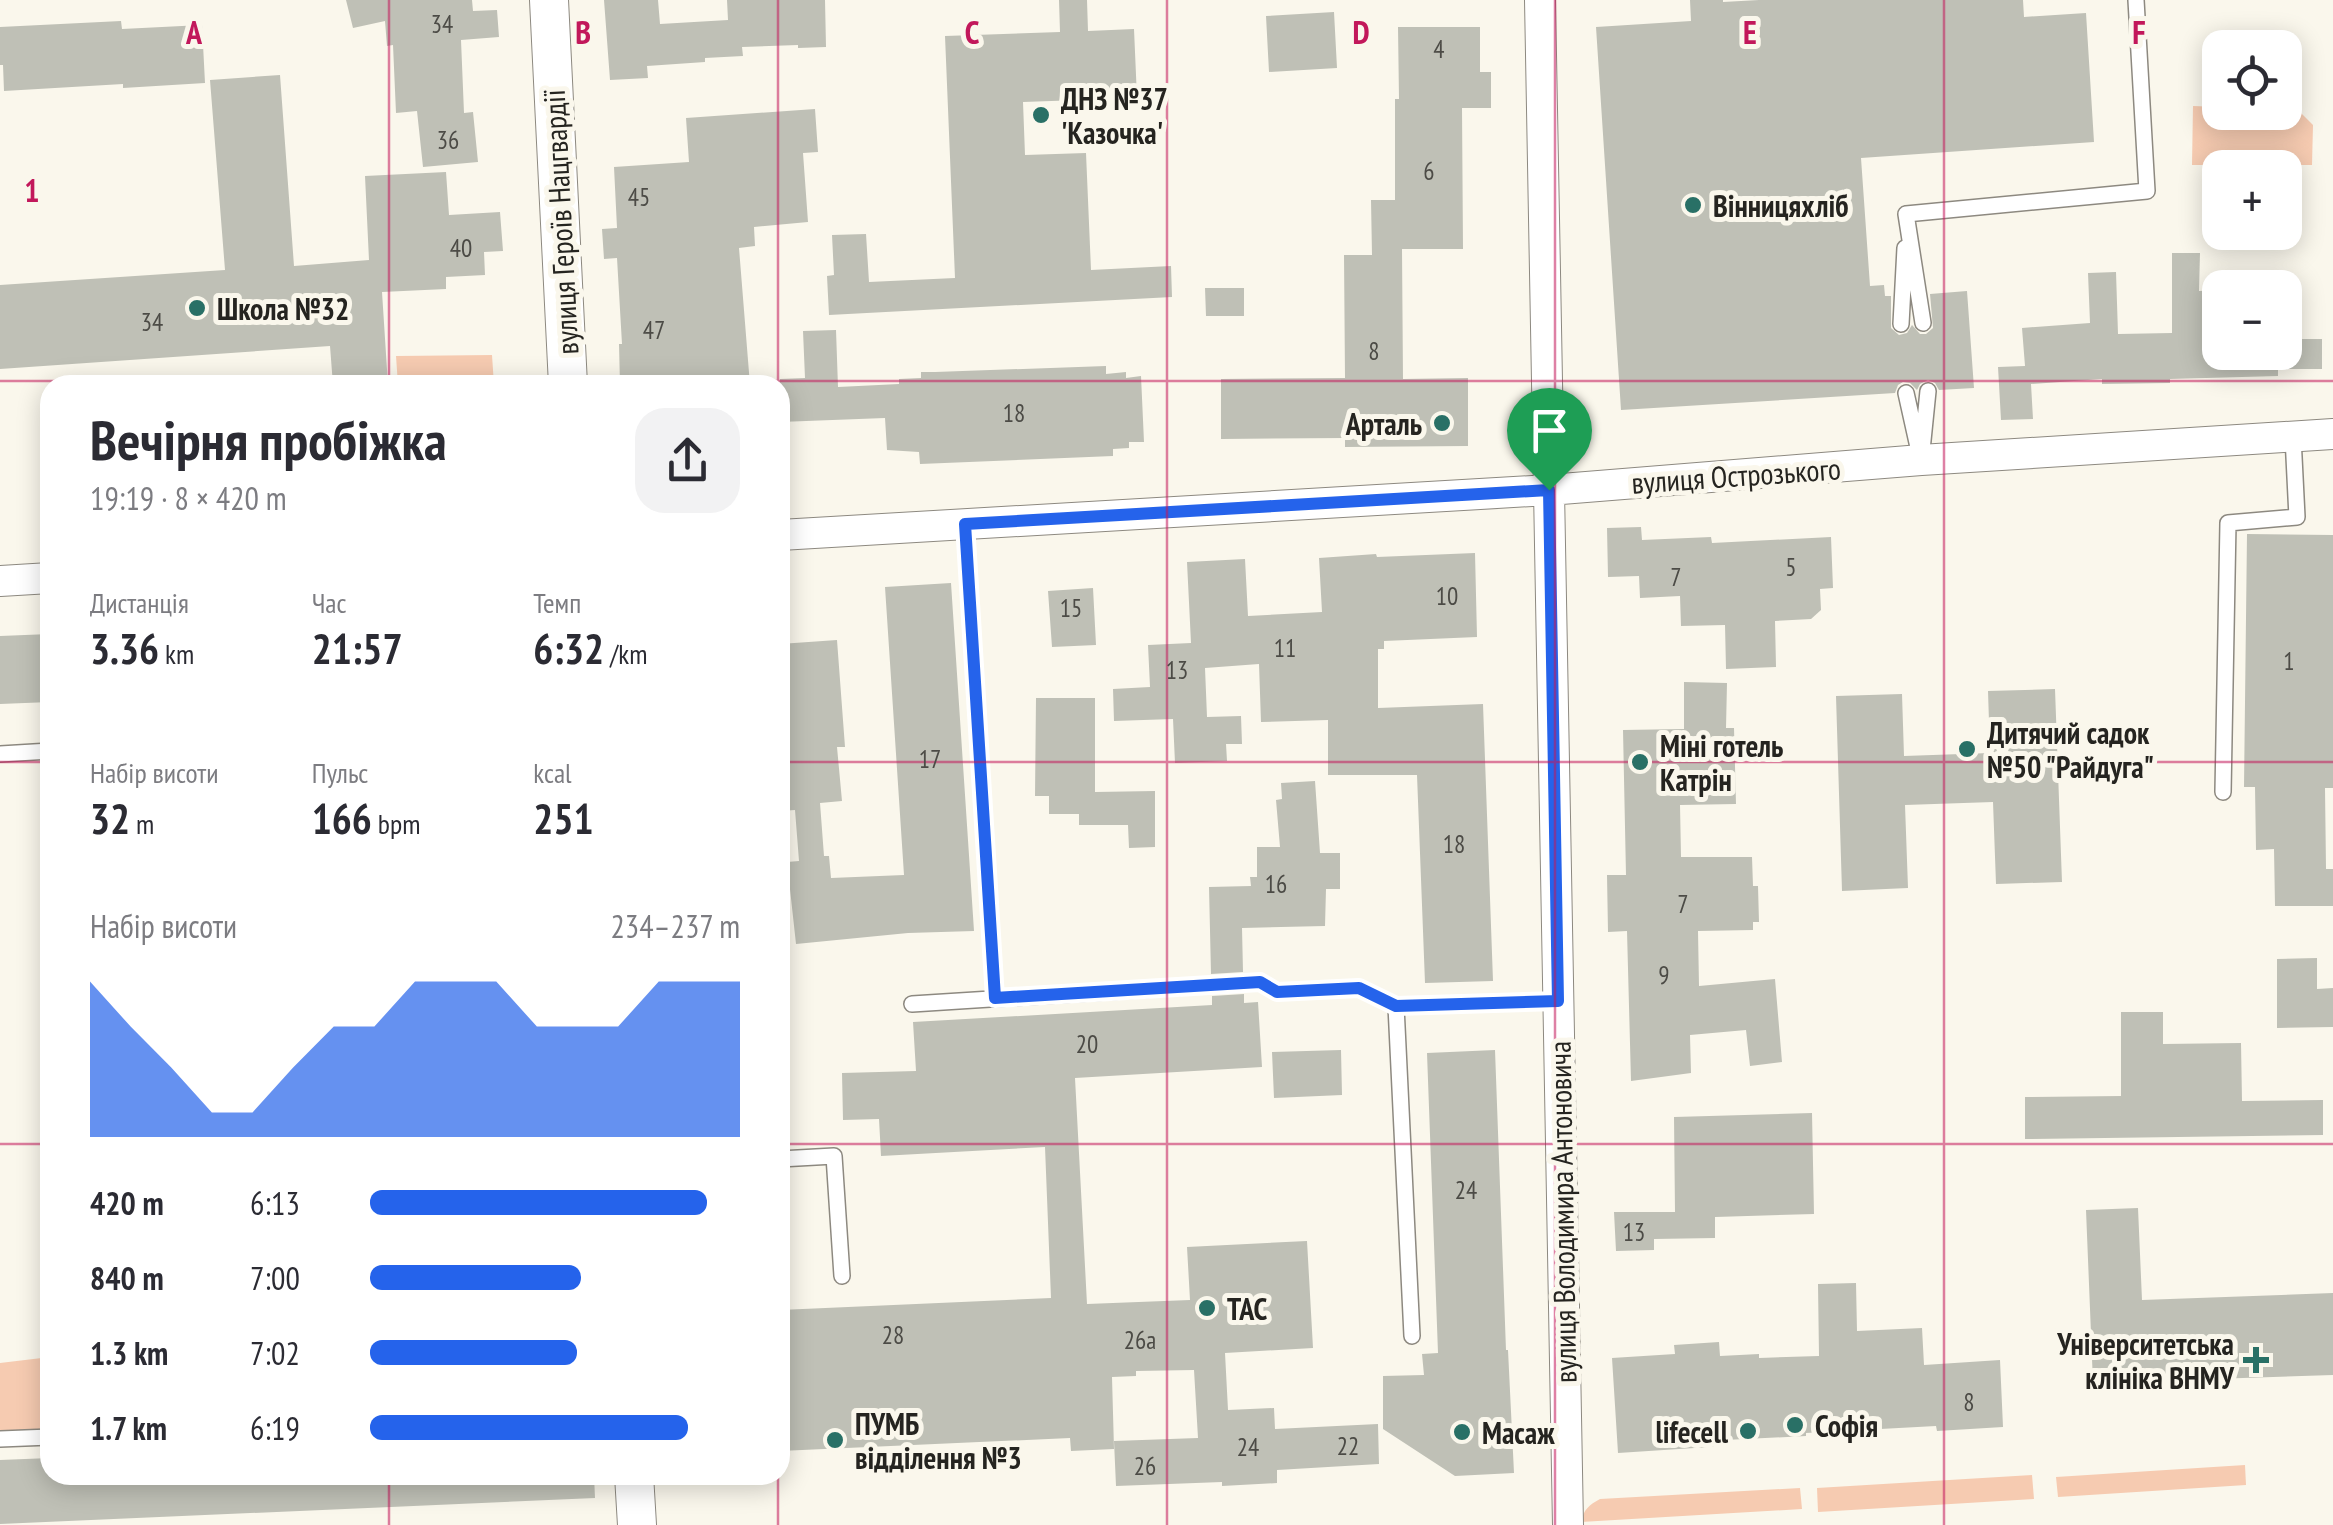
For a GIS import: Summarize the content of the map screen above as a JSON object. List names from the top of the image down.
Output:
{
  "streets": {
    "street": ["вулиця Героїв Нацгвардії", "вулиця Острозького", "вулиця Володимира Антоновича"]
  },
  "crossings": [
    ["вулиця Острозького", "вулиця Володимира Антоновича"]
  ],
  "places": {
    "other": [
      "ДНЗ №37 'Казочка'",
      "Вінницяхліб",
      "Школа №32",
      "Арталь",
      "Дитячий садок №50 \"Райдуга\"",
      "Міні готель Катрін",
      "ТАС",
      "Софія",
      "lifecell",
      "Масаж",
      "ПУМБ відділення №3"
    ],
    "health": ["Університетська клініка ВНМУ"]
  },
  "house_numbers": [
    "34",
    "4",
    "36",
    "6",
    "45",
    "40",
    "34",
    "47",
    "8",
    "18",
    "5",
    "7",
    "10",
    "15",
    "11",
    "1",
    "13",
    "17",
    "18",
    "16",
    "7",
    "9",
    "20",
    "24",
    "13",
    "28",
    "26а",
    "8",
    "22",
    "24",
    "26"
  ],
  "page": {
    "map_buttons": ["+", "−"],
    "heading": ["Вечірня пробіжка", "19:19 · 8 × 420 m"],
    "stats": [
      ["Дистанція", "3.36 km"],
      ["Час", "21:57"],
      ["Темп", "6:32 /km"],
      ["Набір висоти", "32 m"],
      ["Пульс", "166 bpm"],
      ["kcal", "251"]
    ],
    "chart": ["Набір висоти", "234–237 m"],
    "list": [
      {
        "name": "420 m",
        "note": "6:13"
      },
      {
        "name": "840 m",
        "note": "7:00"
      },
      {
        "name": "1.3 km",
        "note": "7:02"
      },
      {
        "name": "1.7 km",
        "note": "6:19"
      }
    ]
  },
  "grid": {
    "columns": [
      "A",
      "B",
      "C",
      "D",
      "E",
      "F"
    ],
    "rows": ["1"]
  }
}
